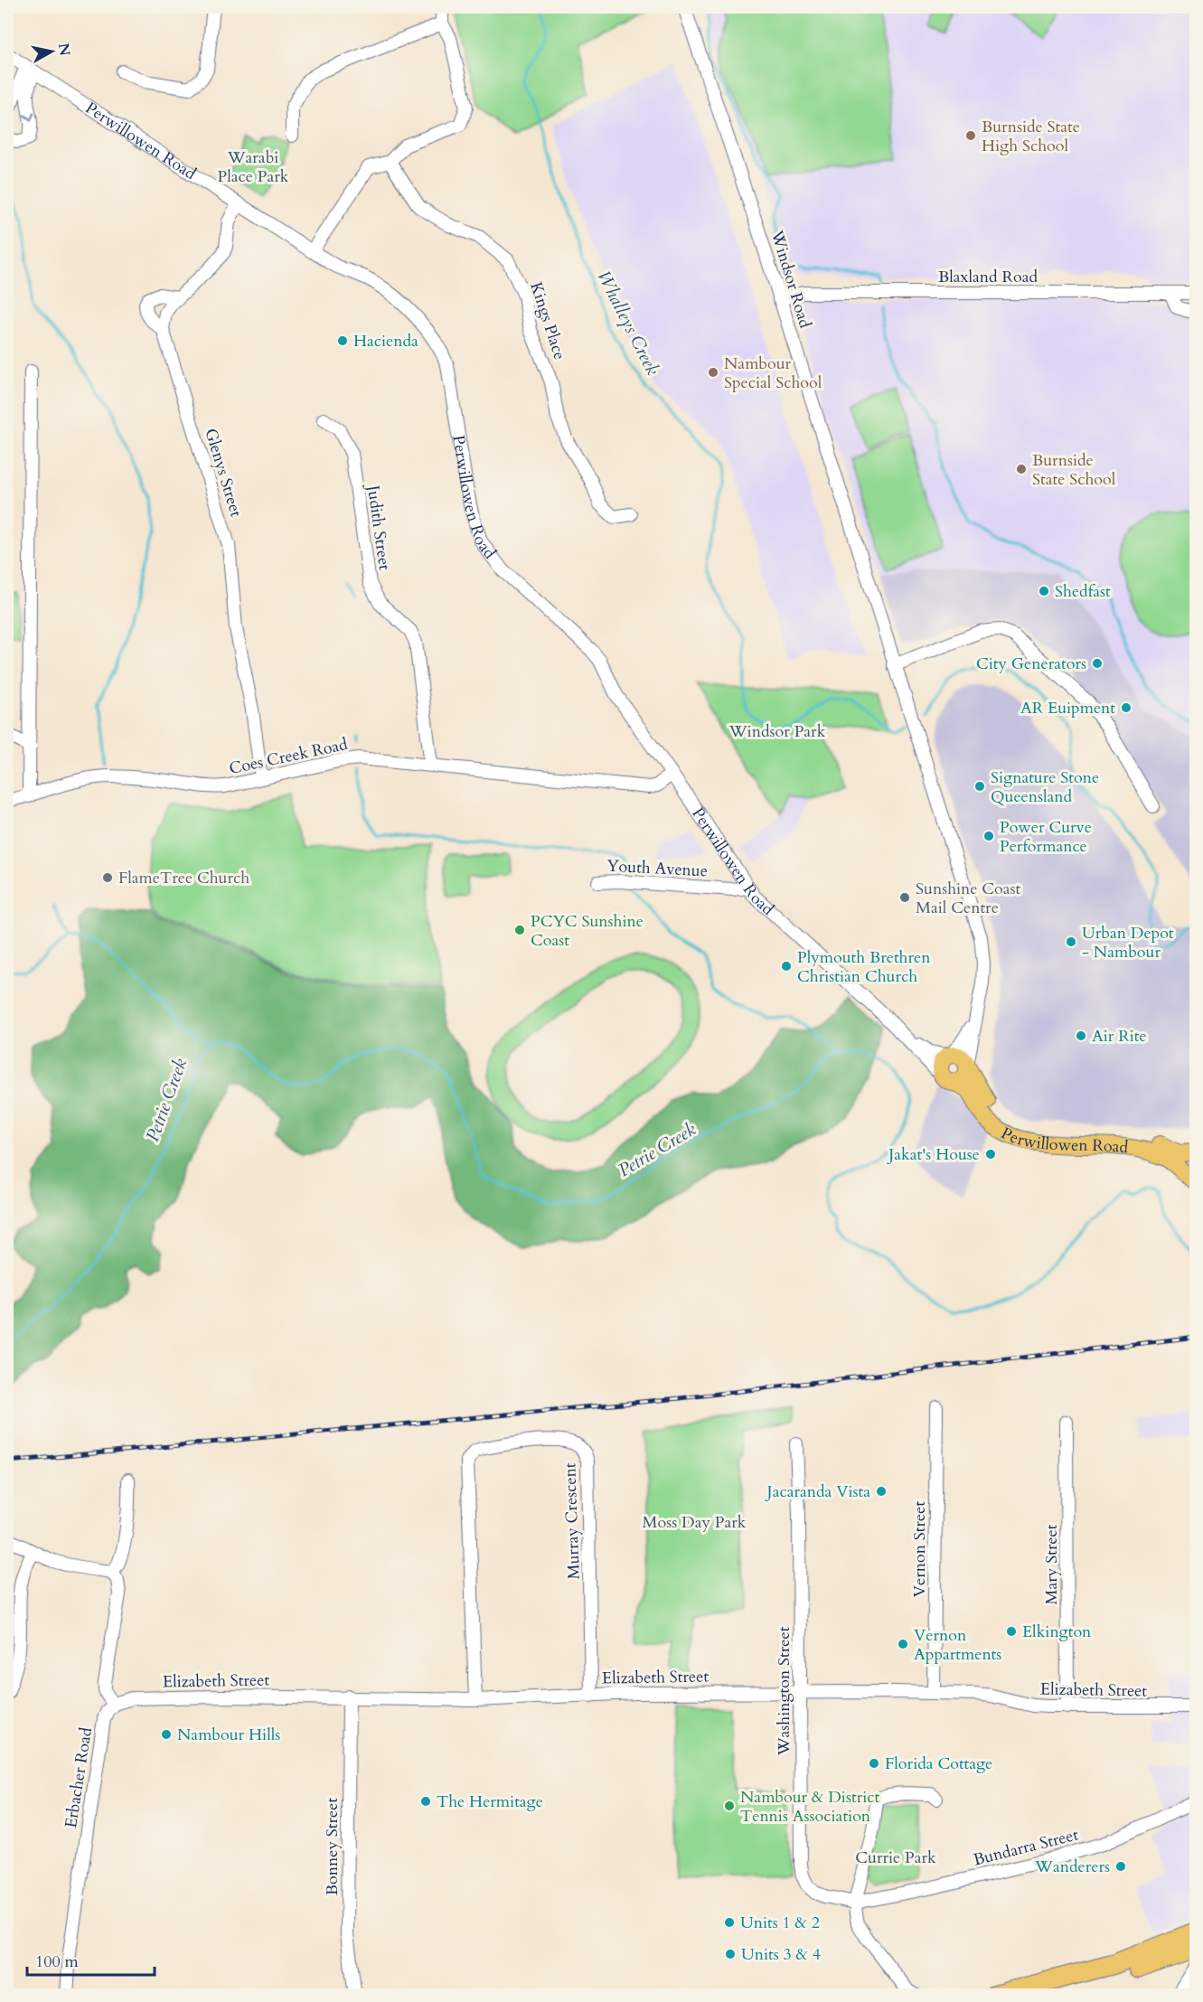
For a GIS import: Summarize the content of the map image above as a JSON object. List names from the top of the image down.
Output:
{
  "streets": {
    "main road": ["Perwillowen Road"],
    "street": [
      "Blaxland Road",
      "Windsor Road",
      "Kings Place",
      "Glenys Street",
      "Judith Street",
      "Coes Creek Road",
      "Youth Avenue",
      "Murray Crescent",
      "Vernon Street",
      "Mary Street",
      "Elizabeth Street",
      "Washington Street",
      "Erbacher Road",
      "Bonney Street",
      "Bundarra Street"
    ]
  },
  "crossings": [
    ["Perwillowen Road", "Coes Creek Road"],
    ["Perwillowen Road", "Youth Avenue"],
    ["Blaxland Road", "Windsor Road"],
    ["Glenys Street", "Coes Creek Road"],
    ["Judith Street", "Coes Creek Road"],
    ["Murray Crescent", "Elizabeth Street"],
    ["Vernon Street", "Elizabeth Street"],
    ["Mary Street", "Elizabeth Street"],
    ["Elizabeth Street", "Washington Street"],
    ["Elizabeth Street", "Erbacher Road"],
    ["Elizabeth Street", "Bonney Street"],
    ["Washington Street", "Bundarra Street"]
  ],
  "water": ["Whalleys Creek", "Petrie Creek"],
  "parks": [
    "Warabi Place Park",
    "Windsor Park",
    "Moss Day Park",
    "Currie Park"
  ],
  "places": [
    "Burnside State High School",
    "Hacienda",
    "Nambour Special School",
    "Burnside State School",
    "Shedfast",
    "City Generators",
    "AR Euipment",
    "Signature Stone Queensland",
    "Power Curve Performance",
    "FlameTree Church",
    "Sunshine Coast Mail Centre",
    "PCYC Sunshine Coast",
    "Urban Depot - Nambour",
    "Plymouth Brethren Christian Church",
    "Air Rite",
    "Jakat's House",
    "Jacaranda Vista",
    "Elkington",
    "Vernon Appartments",
    "Nambour Hills",
    "Florida Cottage",
    "The Hermitage",
    "Nambour & District Tennis Association",
    "Wanderers",
    "Units 1 & 2",
    "Units 3 & 4"
  ],
  "scale_bar": "100 m",
  "north": "right"
}
